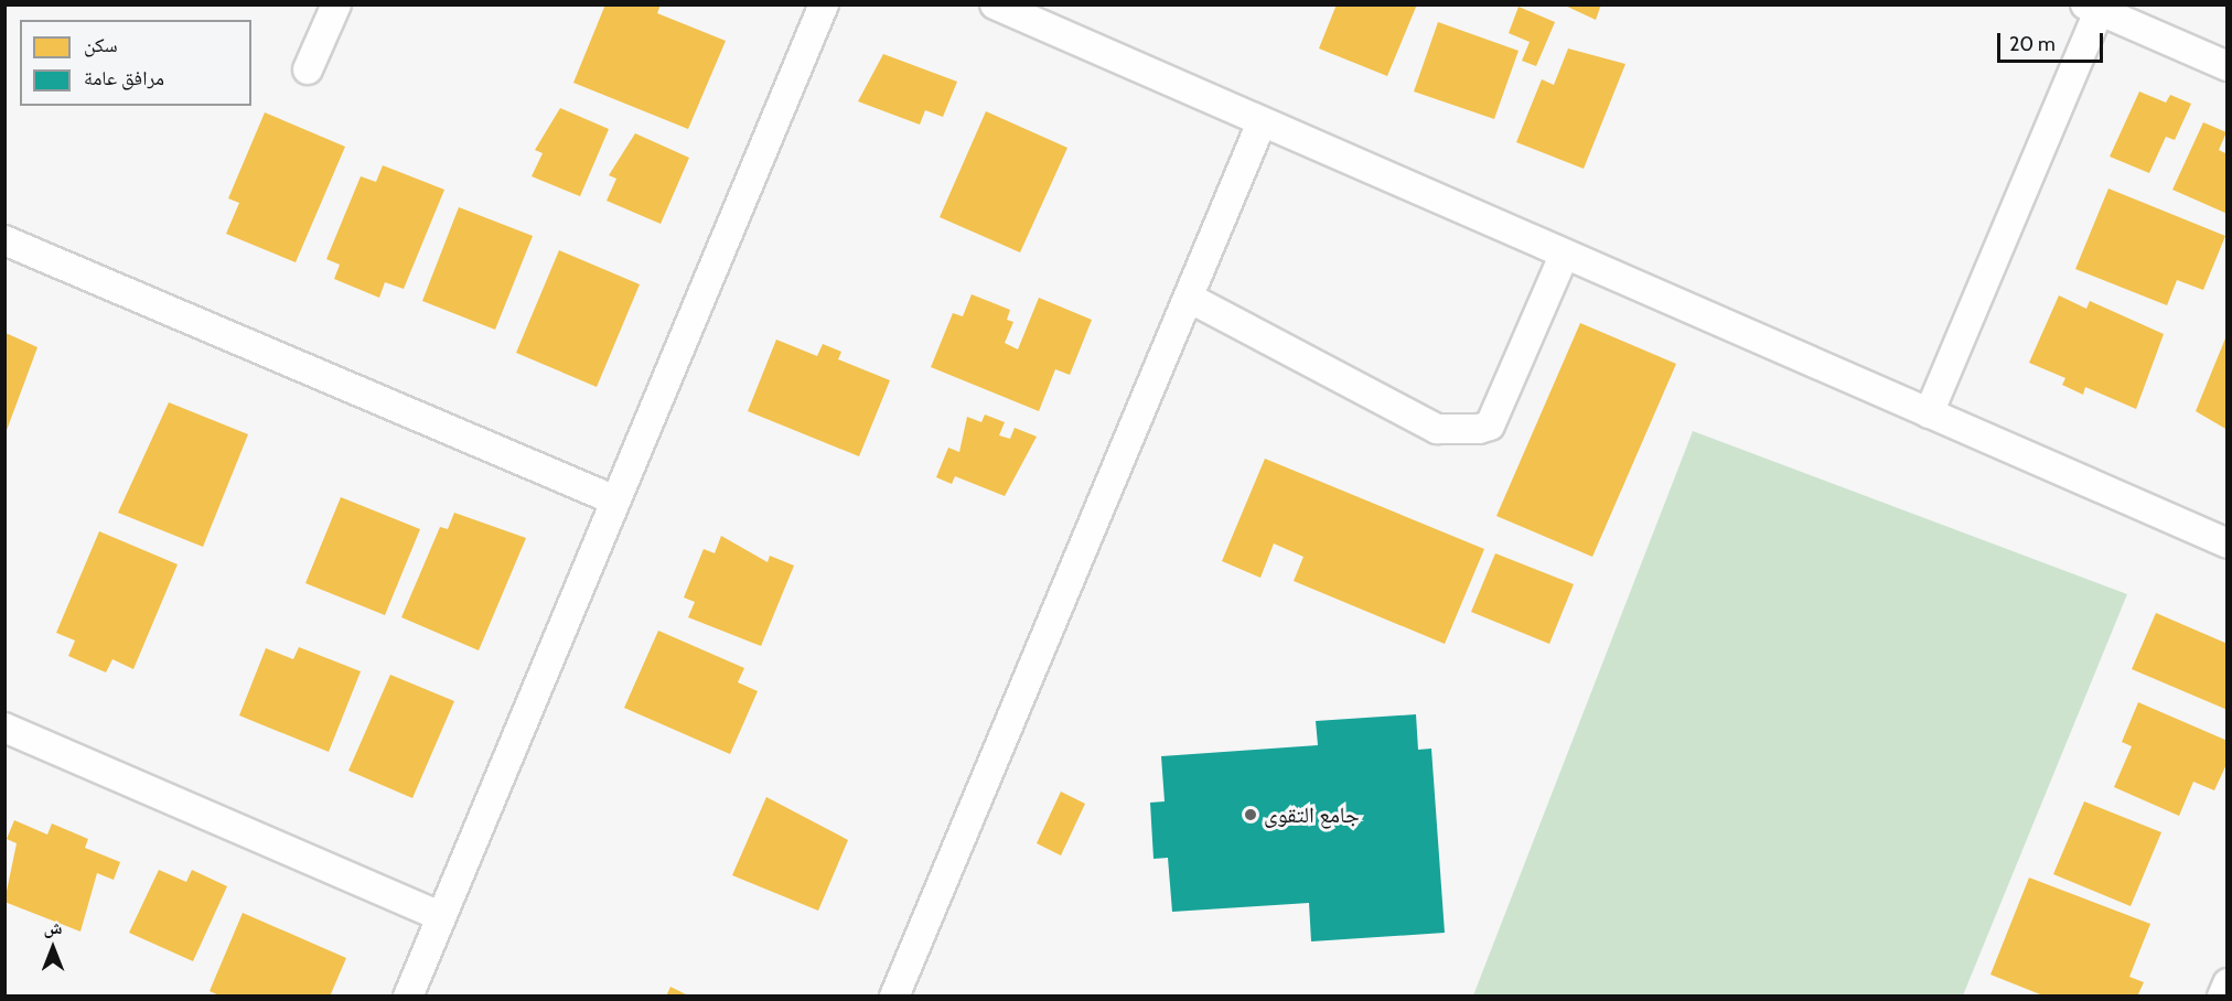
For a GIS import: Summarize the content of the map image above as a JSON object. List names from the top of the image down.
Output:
{
  "places": ["جامع التقوى"],
  "legend": ["سكن", "مرافق عامة"],
  "scale_bar": "20 m",
  "north": "top"
}
